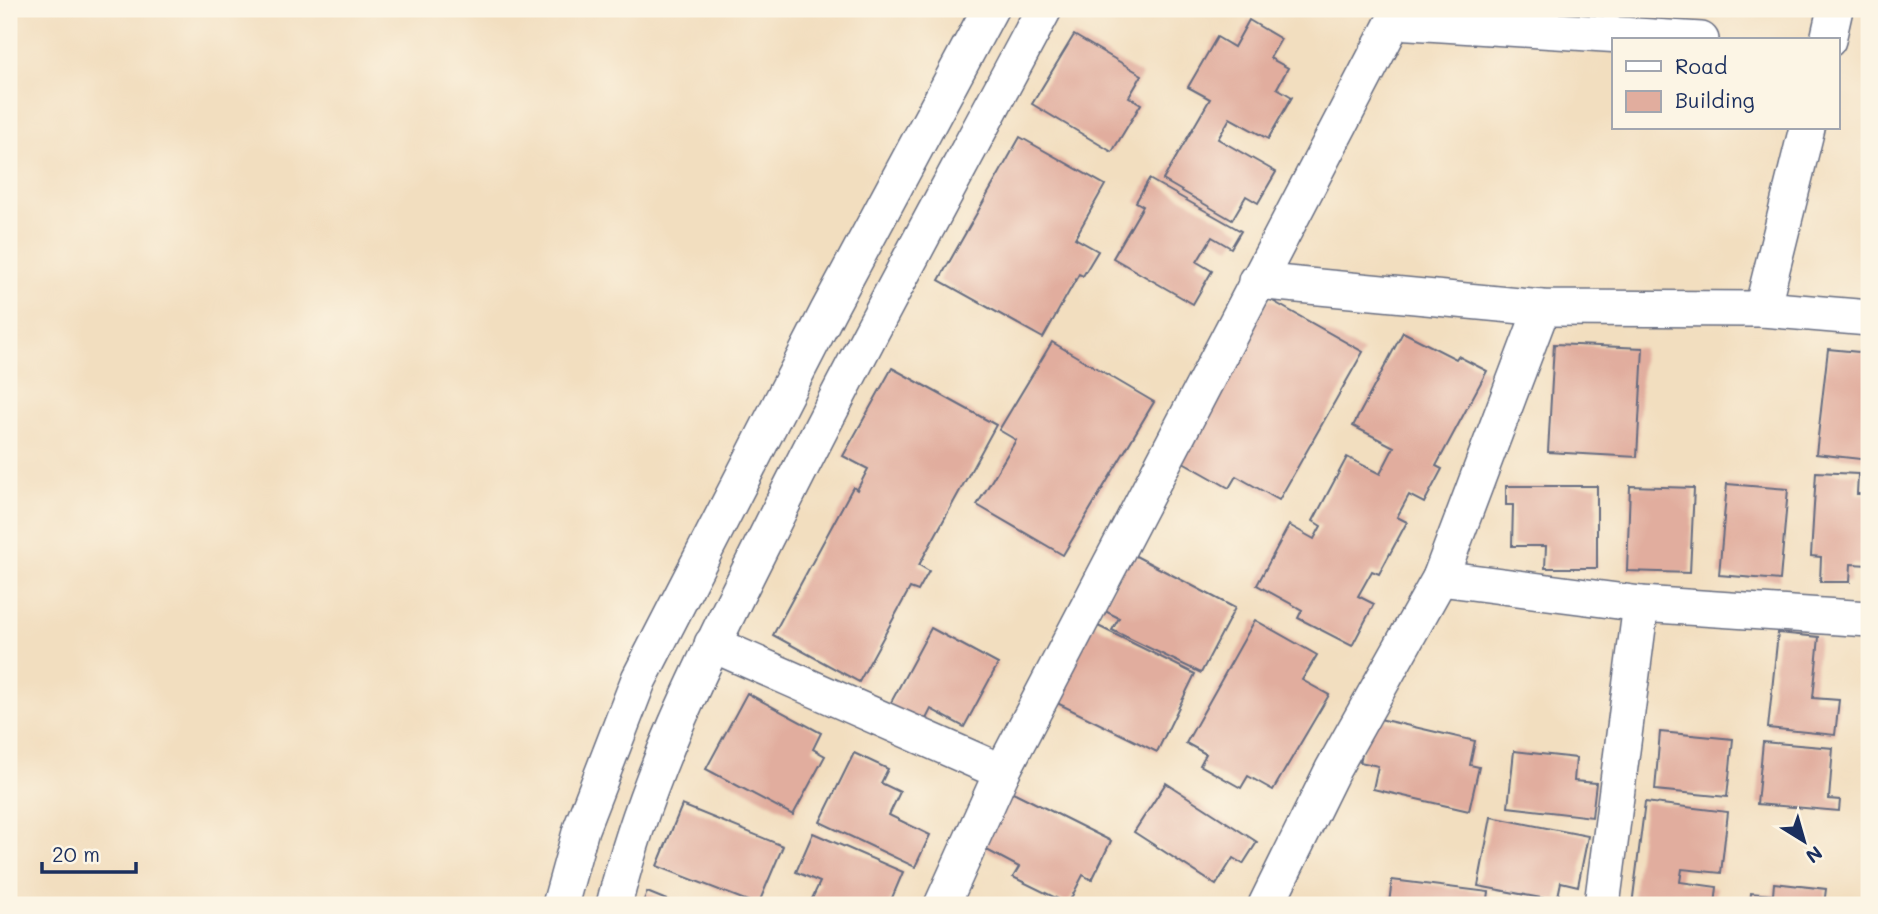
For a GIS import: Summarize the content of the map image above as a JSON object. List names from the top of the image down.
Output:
{
  "legend": ["Road", "Building"],
  "scale_bar": "20 m",
  "north": "bottom right"
}
